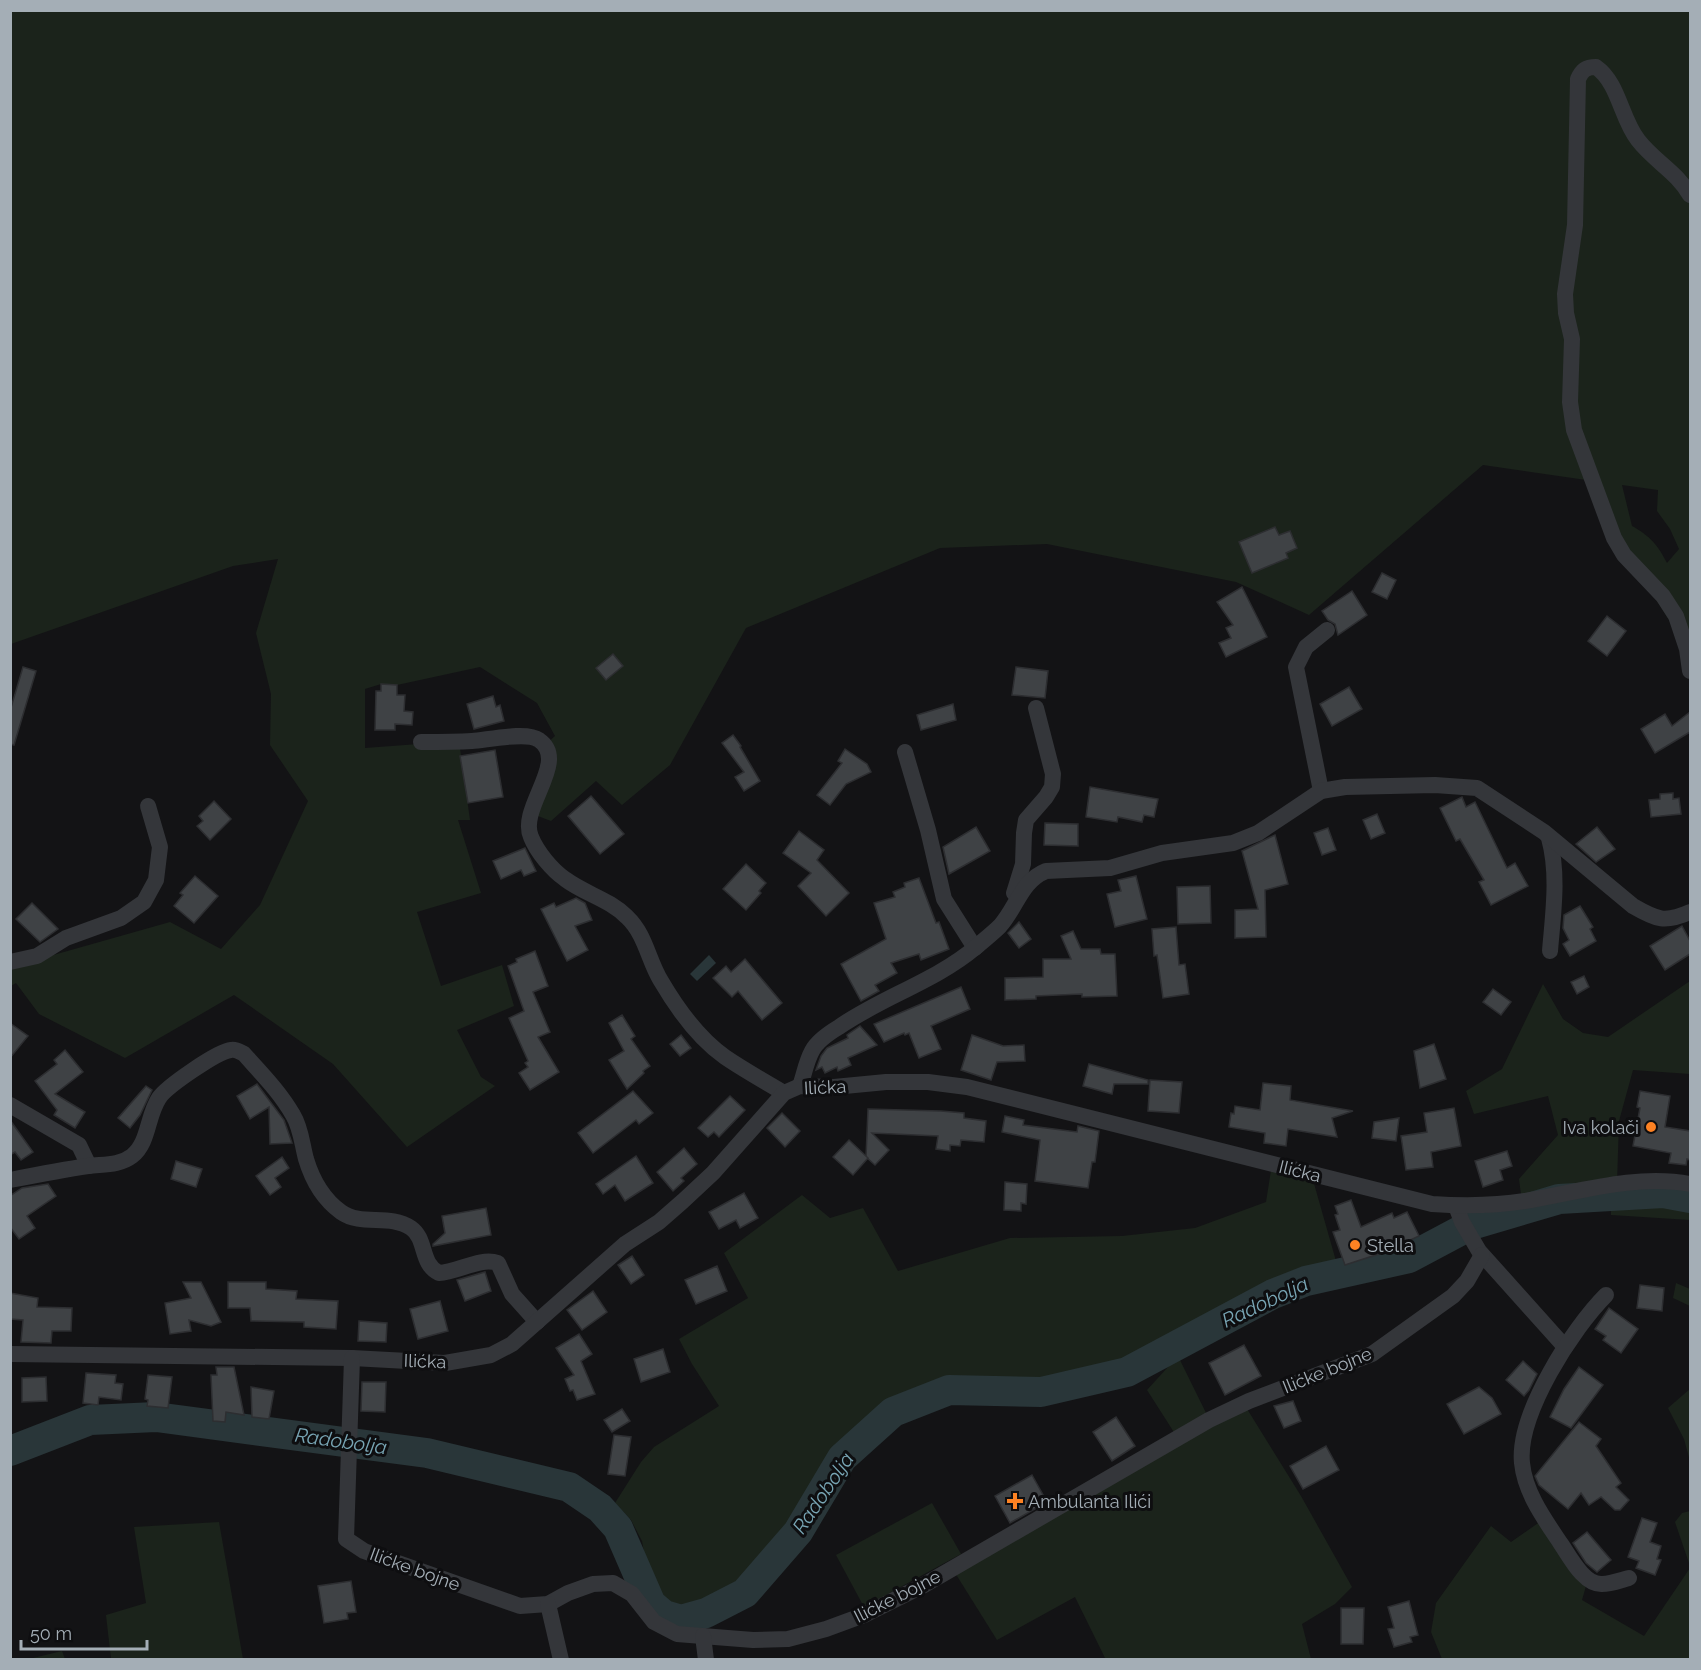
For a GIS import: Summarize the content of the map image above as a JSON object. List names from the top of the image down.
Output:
{
  "streets": {
    "street": ["Ilićka", "Ilićke bojne"]
  },
  "crossings": [
    ["Ilićka", "Ilićke bojne"]
  ],
  "water": ["Radobolja"],
  "places": {
    "other": ["Iva kolači", "Stella"],
    "health": ["Ambulanta Ilići"]
  },
  "scale_bar": "50 m"
}
